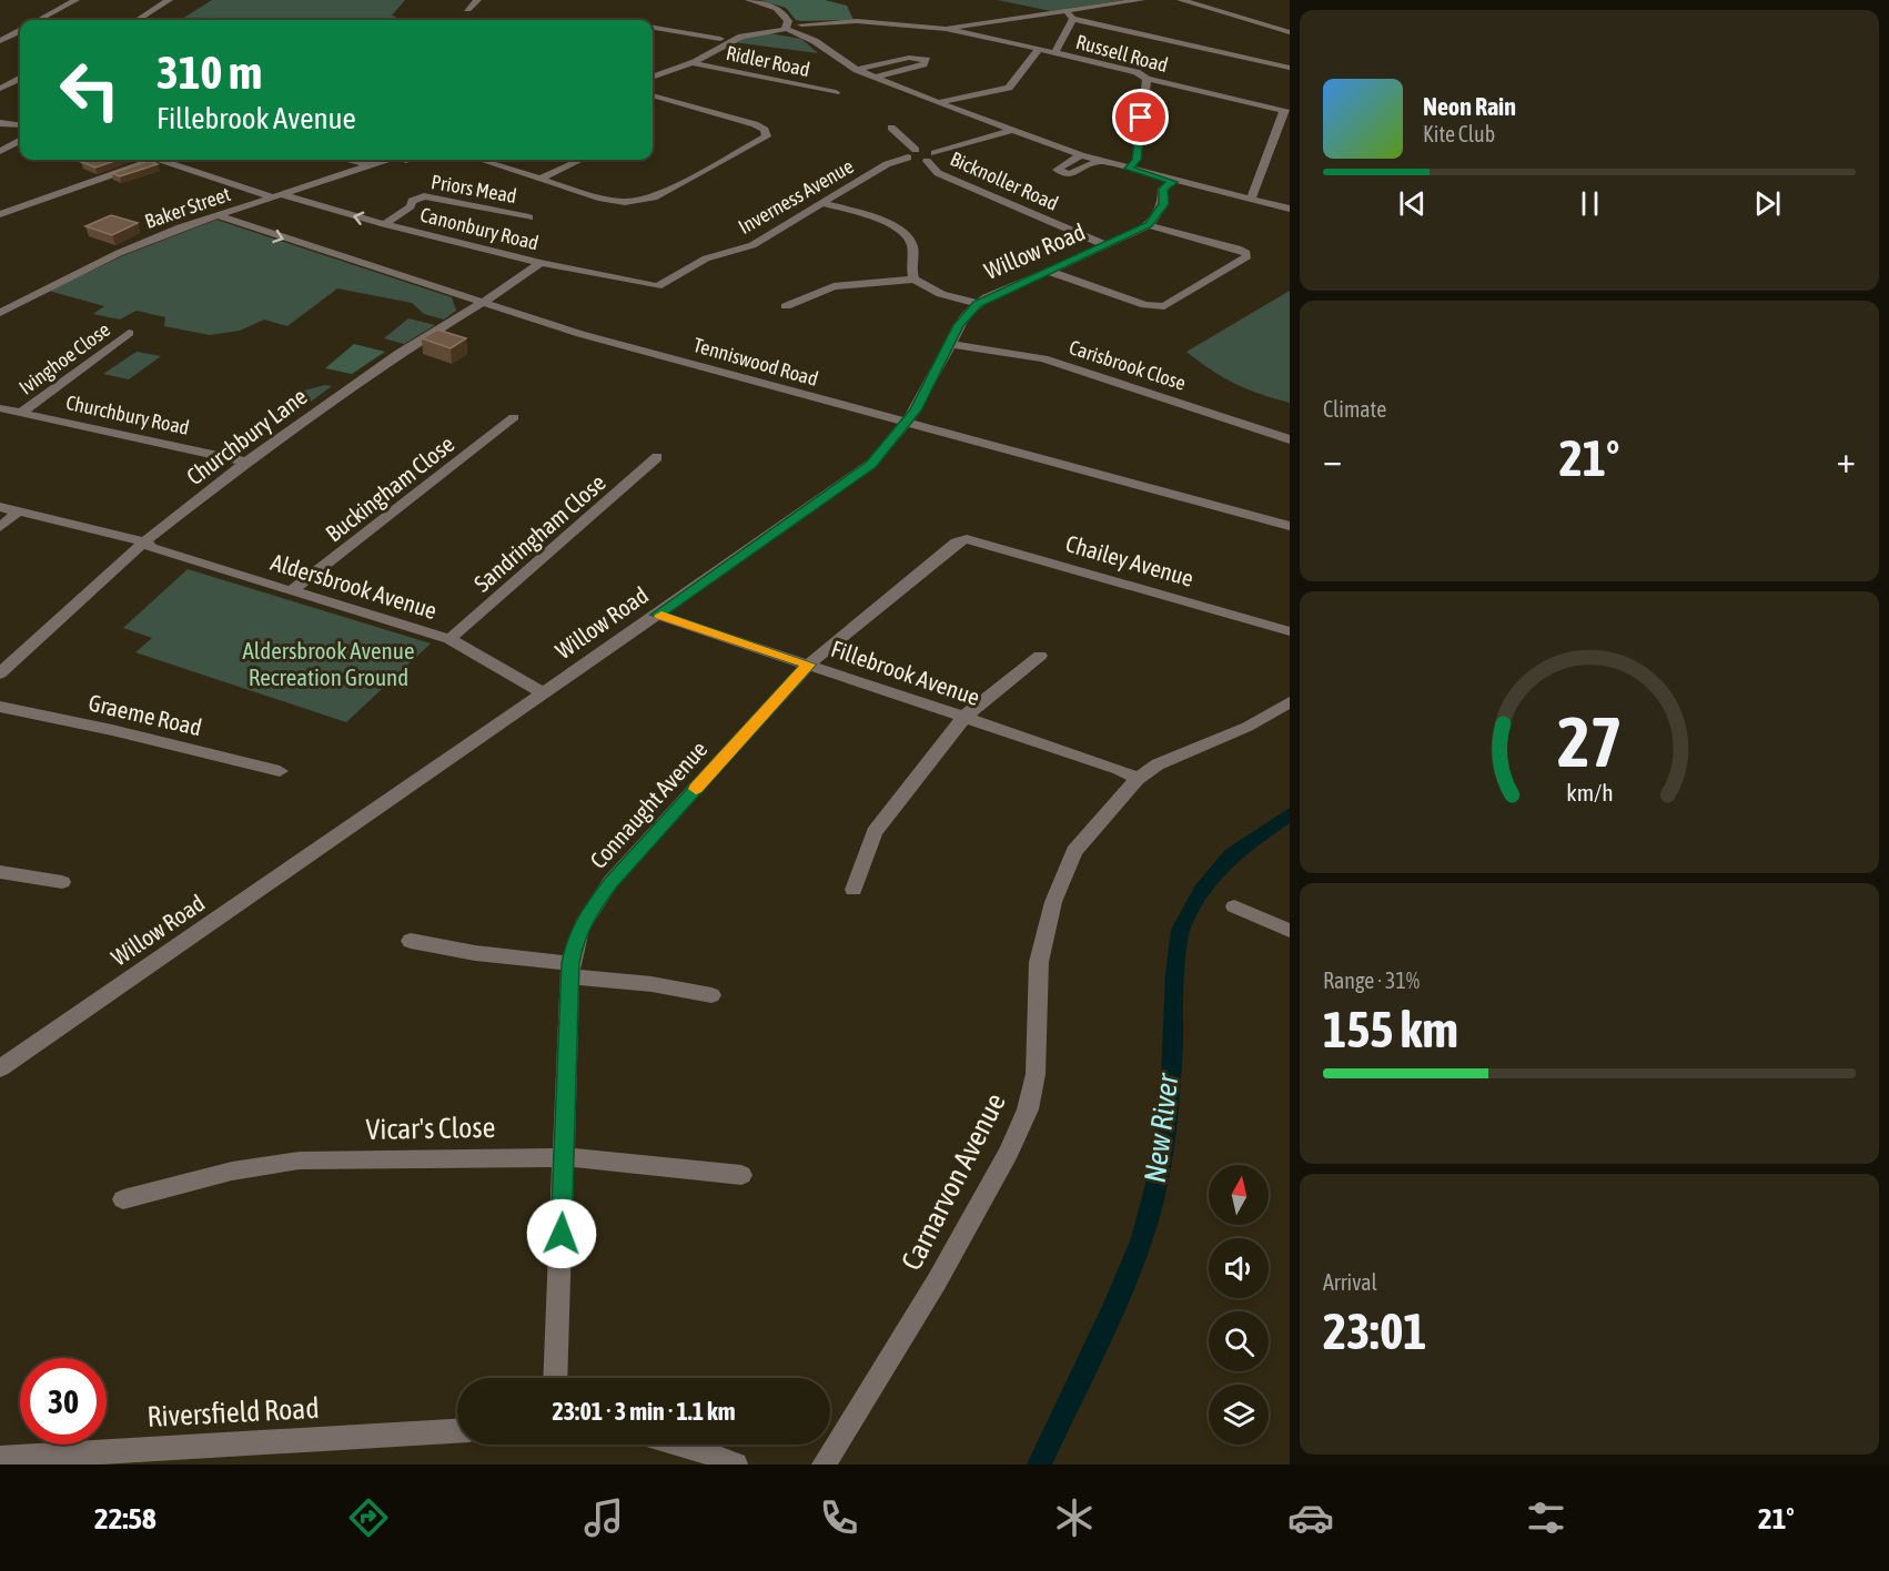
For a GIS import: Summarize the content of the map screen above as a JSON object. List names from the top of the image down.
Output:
{
  "streets": {
    "street": [
      "Russell Road",
      "Ridler Road",
      "Bicknoller Road",
      "Priors Mead",
      "Inverness Avenue",
      "Baker Street",
      "Canonbury Road",
      "Willow Road",
      "Ivinghoe Close",
      "Tenniswood Road",
      "Carisbrook Close",
      "Churchbury Road",
      "Churchbury Lane",
      "Buckingham Close",
      "Sandringham Close",
      "Chailey Avenue",
      "Aldersbrook Avenue",
      "Fillebrook Avenue",
      "Graeme Road",
      "Connaught Avenue",
      "Vicar's Close",
      "Carnarvon Avenue",
      "Riversfield Road"
    ]
  },
  "crossings": [
    ["Bicknoller Road", "Willow Road"],
    ["Priors Mead", "Canonbury Road"],
    ["Inverness Avenue", "Canonbury Road"],
    ["Baker Street", "Canonbury Road"],
    ["Baker Street", "Tenniswood Road"],
    ["Canonbury Road", "Churchbury Lane"],
    ["Willow Road", "Tenniswood Road"],
    ["Willow Road", "Carisbrook Close"],
    ["Willow Road", "Aldersbrook Avenue"],
    ["Willow Road", "Fillebrook Avenue"],
    ["Ivinghoe Close", "Churchbury Road"],
    ["Tenniswood Road", "Churchbury Lane"],
    ["Churchbury Road", "Churchbury Lane"],
    ["Churchbury Lane", "Aldersbrook Avenue"],
    ["Buckingham Close", "Aldersbrook Avenue"],
    ["Sandringham Close", "Aldersbrook Avenue"],
    ["Chailey Avenue", "Connaught Avenue"],
    ["Fillebrook Avenue", "Connaught Avenue"],
    ["Fillebrook Avenue", "Carnarvon Avenue"],
    ["Connaught Avenue", "Vicar's Close"]
  ],
  "water": ["New River"],
  "parks": ["Aldersbrook Avenue Recreation Ground"],
  "north": "top",
  "page": {
    "turn": ["310 m", "Fillebrook Avenue"],
    "song": ["Neon Rain", "Kite Club"],
    "tile": [
      "Climate",
      ["Range · 31%", "155 km"],
      ["Arrival", "23:01"]
    ],
    "heat": ["−", "21°", "+"],
    "limit": "30",
    "trip": "23:01 · 3 min · 1.1 km",
    "tabs": ["22:58", "21°"],
    "gauge": ["27", "km/h"]
  }
}
